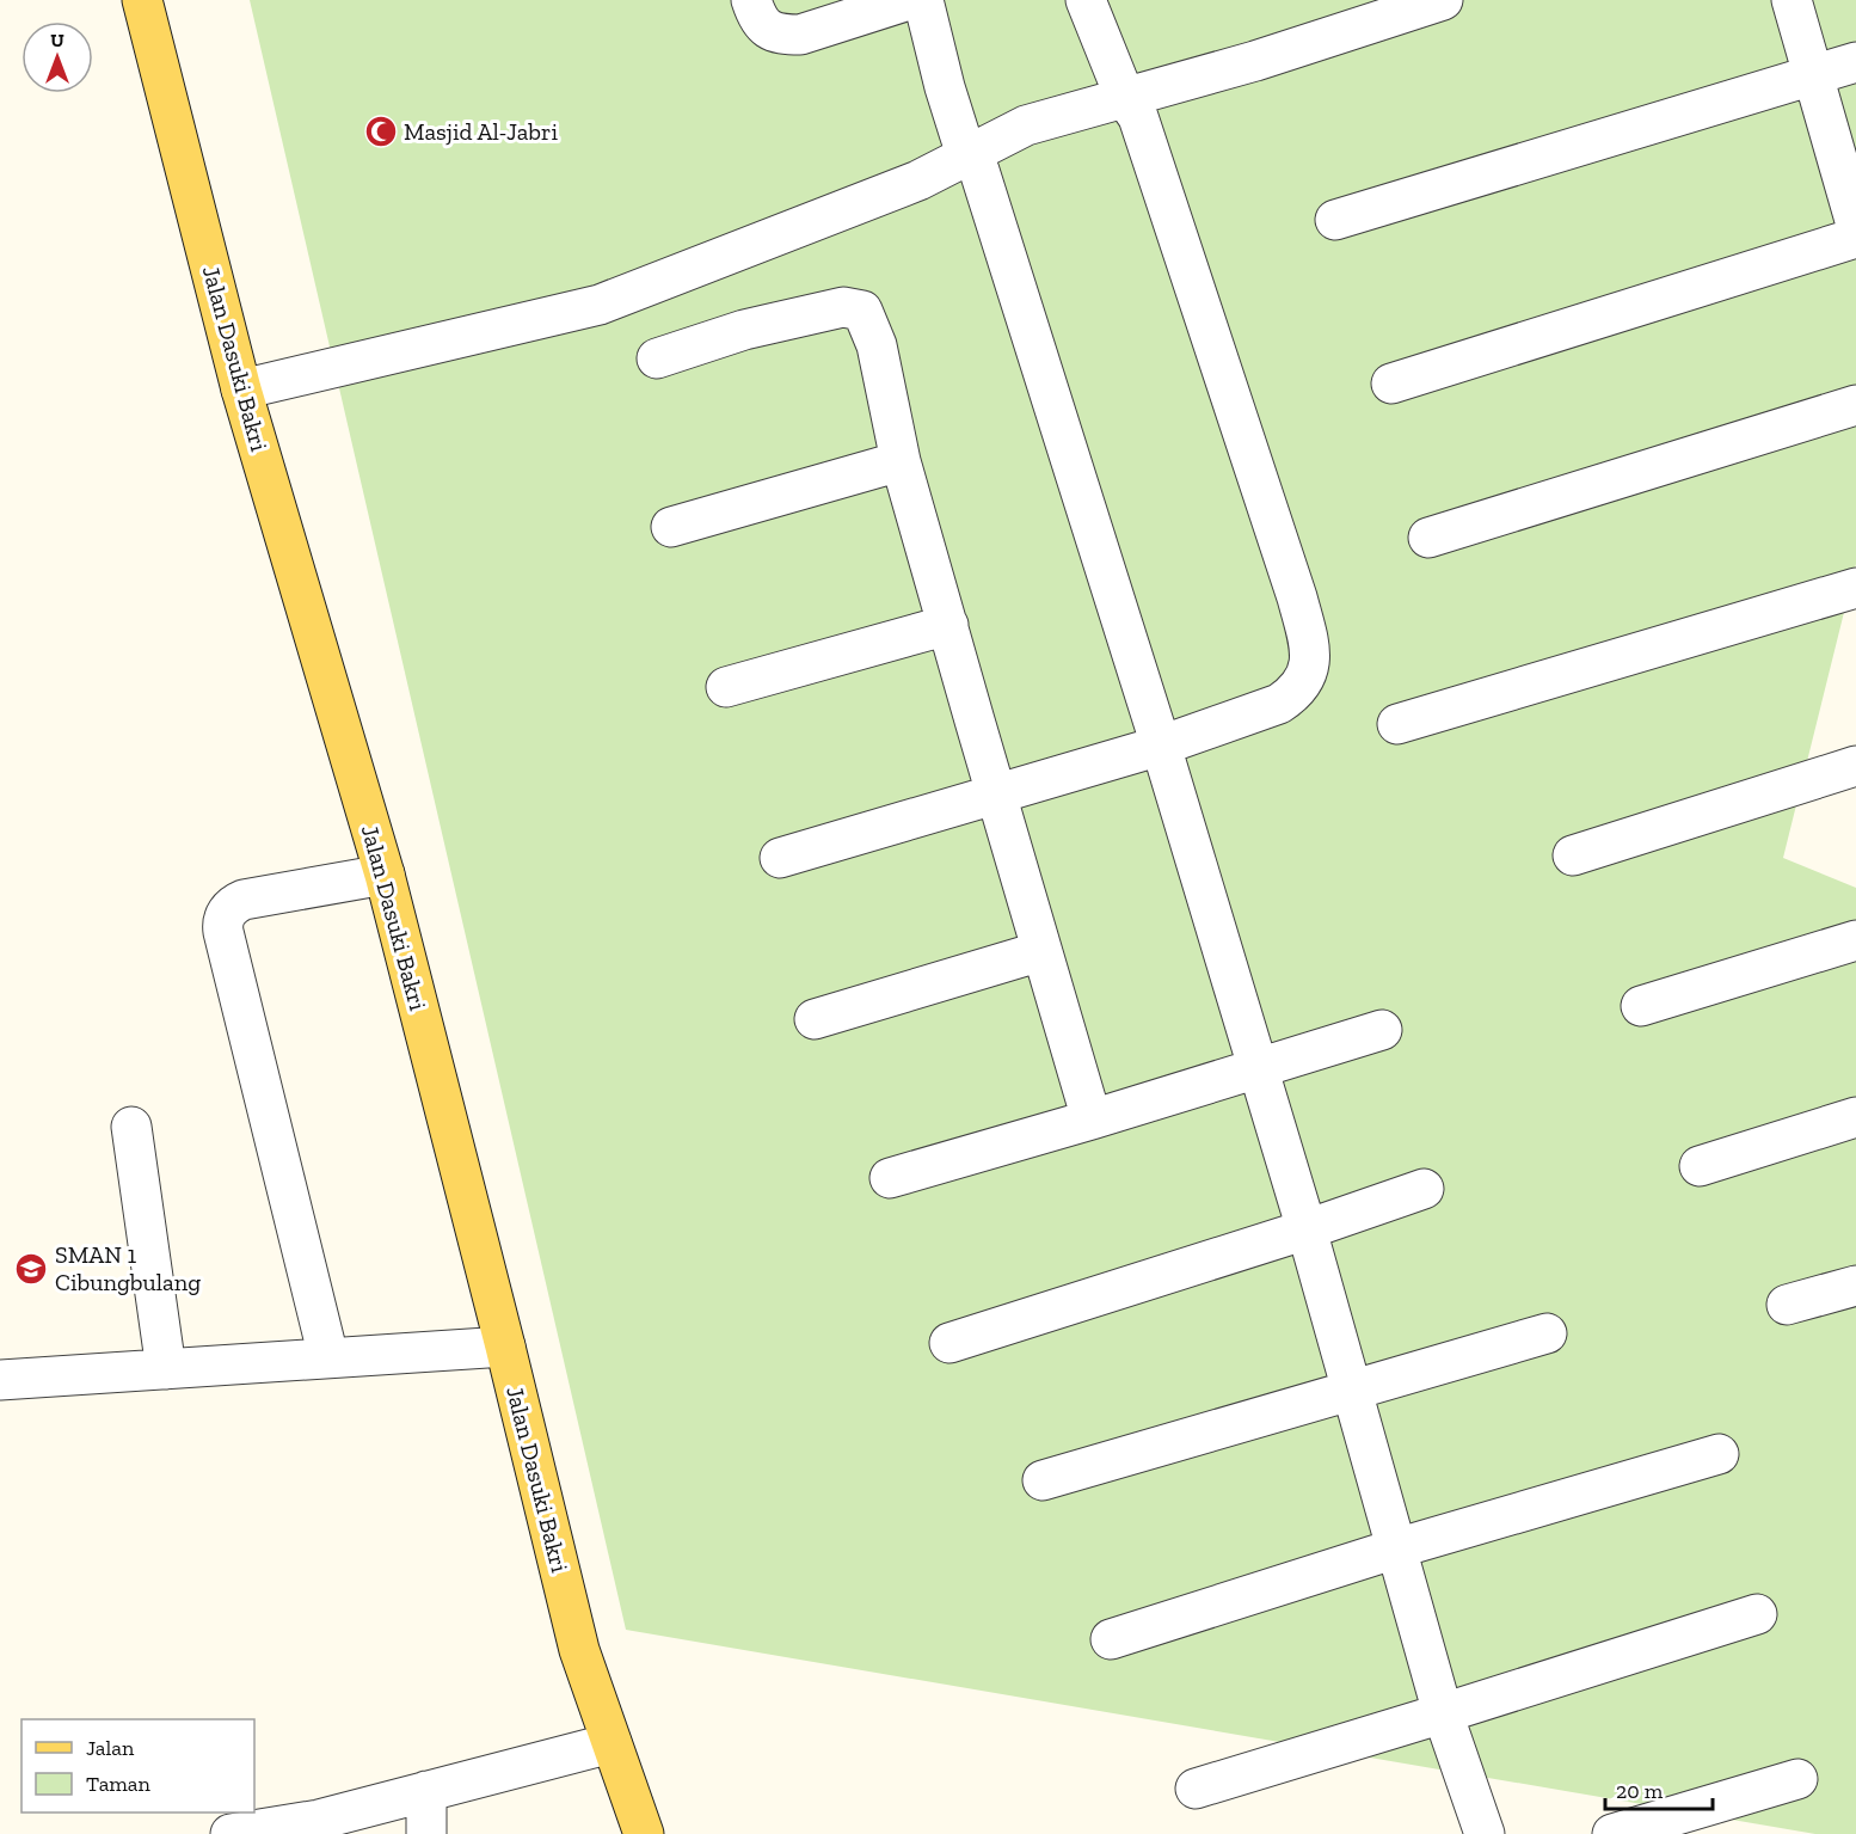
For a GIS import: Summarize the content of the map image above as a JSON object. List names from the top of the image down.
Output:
{
  "streets": {
    "main road": ["Jalan Dasuki Bakri"]
  },
  "places": {
    "mosque": ["Masjid Al-Jabri"],
    "school or university": ["SMAN 1 Cibungbulang"]
  },
  "legend": ["Jalan", "Taman"],
  "scale_bar": "20 m",
  "north": "top"
}
